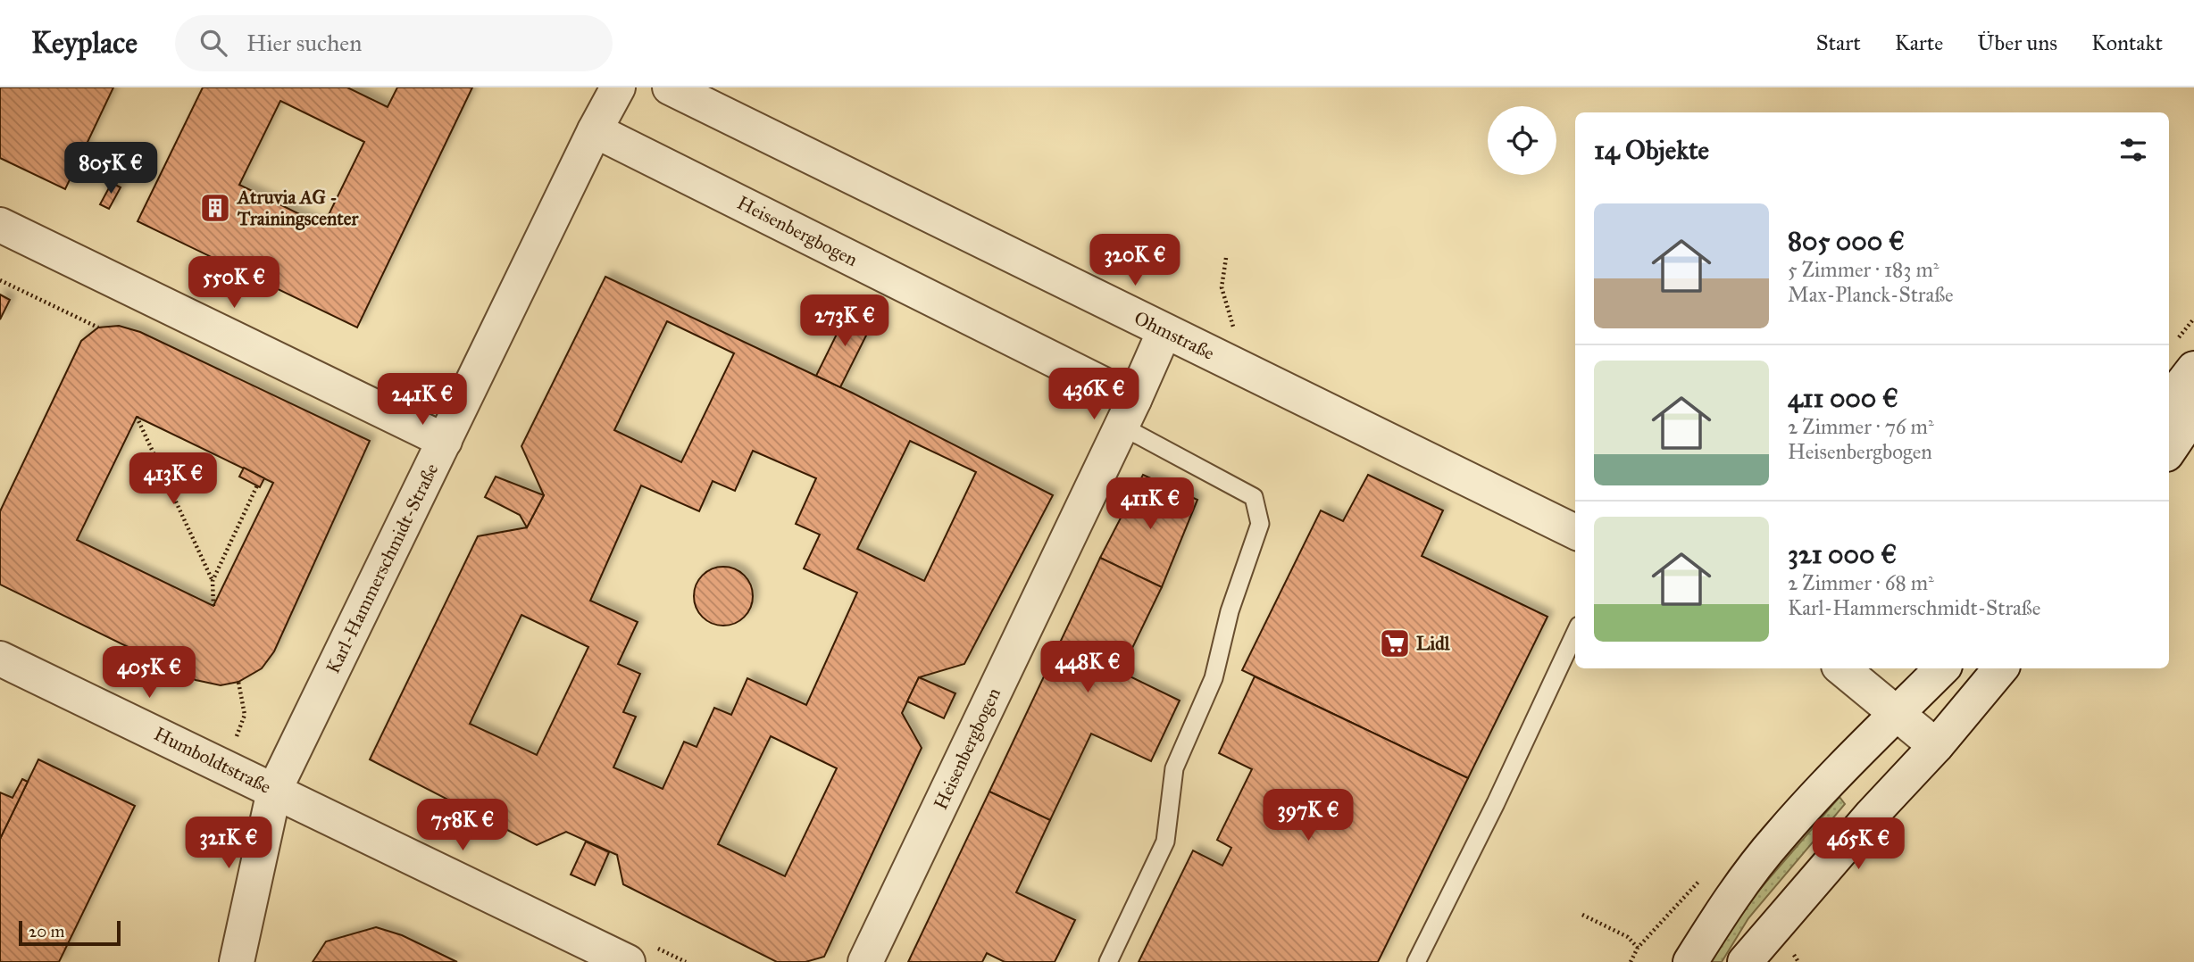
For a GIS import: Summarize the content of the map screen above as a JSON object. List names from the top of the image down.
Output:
{
  "streets": {
    "street": [
      "Heisenbergbogen",
      "Ohmstraße",
      "Karl-Hammerschmidt-Straße",
      "Humboldtstraße"
    ]
  },
  "crossings": [
    ["Heisenbergbogen", "Ohmstraße"],
    ["Heisenbergbogen", "Karl-Hammerschmidt-Straße"],
    ["Karl-Hammerschmidt-Straße", "Humboldtstraße"]
  ],
  "places": {
    "building": ["Atruvia AG - Trainingscenter"],
    "supermarket": ["Lidl"]
  },
  "scale_bar": "20 m",
  "page": {
    "header": "Keyplace",
    "search": "Hier suchen",
    "nav": [
      "Start",
      "Karte",
      "Über uns",
      "Kontakt"
    ],
    "heading": "14 Objekte",
    "price": [
      "805K €",
      "320K €",
      "550K €",
      "273K €",
      "436K €",
      "241K €",
      "413K €",
      "411K €",
      "448K €",
      "405K €",
      "397K €",
      "758K €",
      "321K €",
      "465K €"
    ],
    "list": [
      {
        "name": "805 000 €",
        "note": "5 Zimmer · 183 m² · Max-Planck-Straße"
      },
      {
        "name": "411 000 €",
        "note": "2 Zimmer · 76 m² · Heisenbergbogen"
      },
      {
        "name": "321 000 €",
        "note": "2 Zimmer · 68 m² · Karl-Hammerschmidt-Straße"
      }
    ],
    "scale": "20 m"
  }
}
